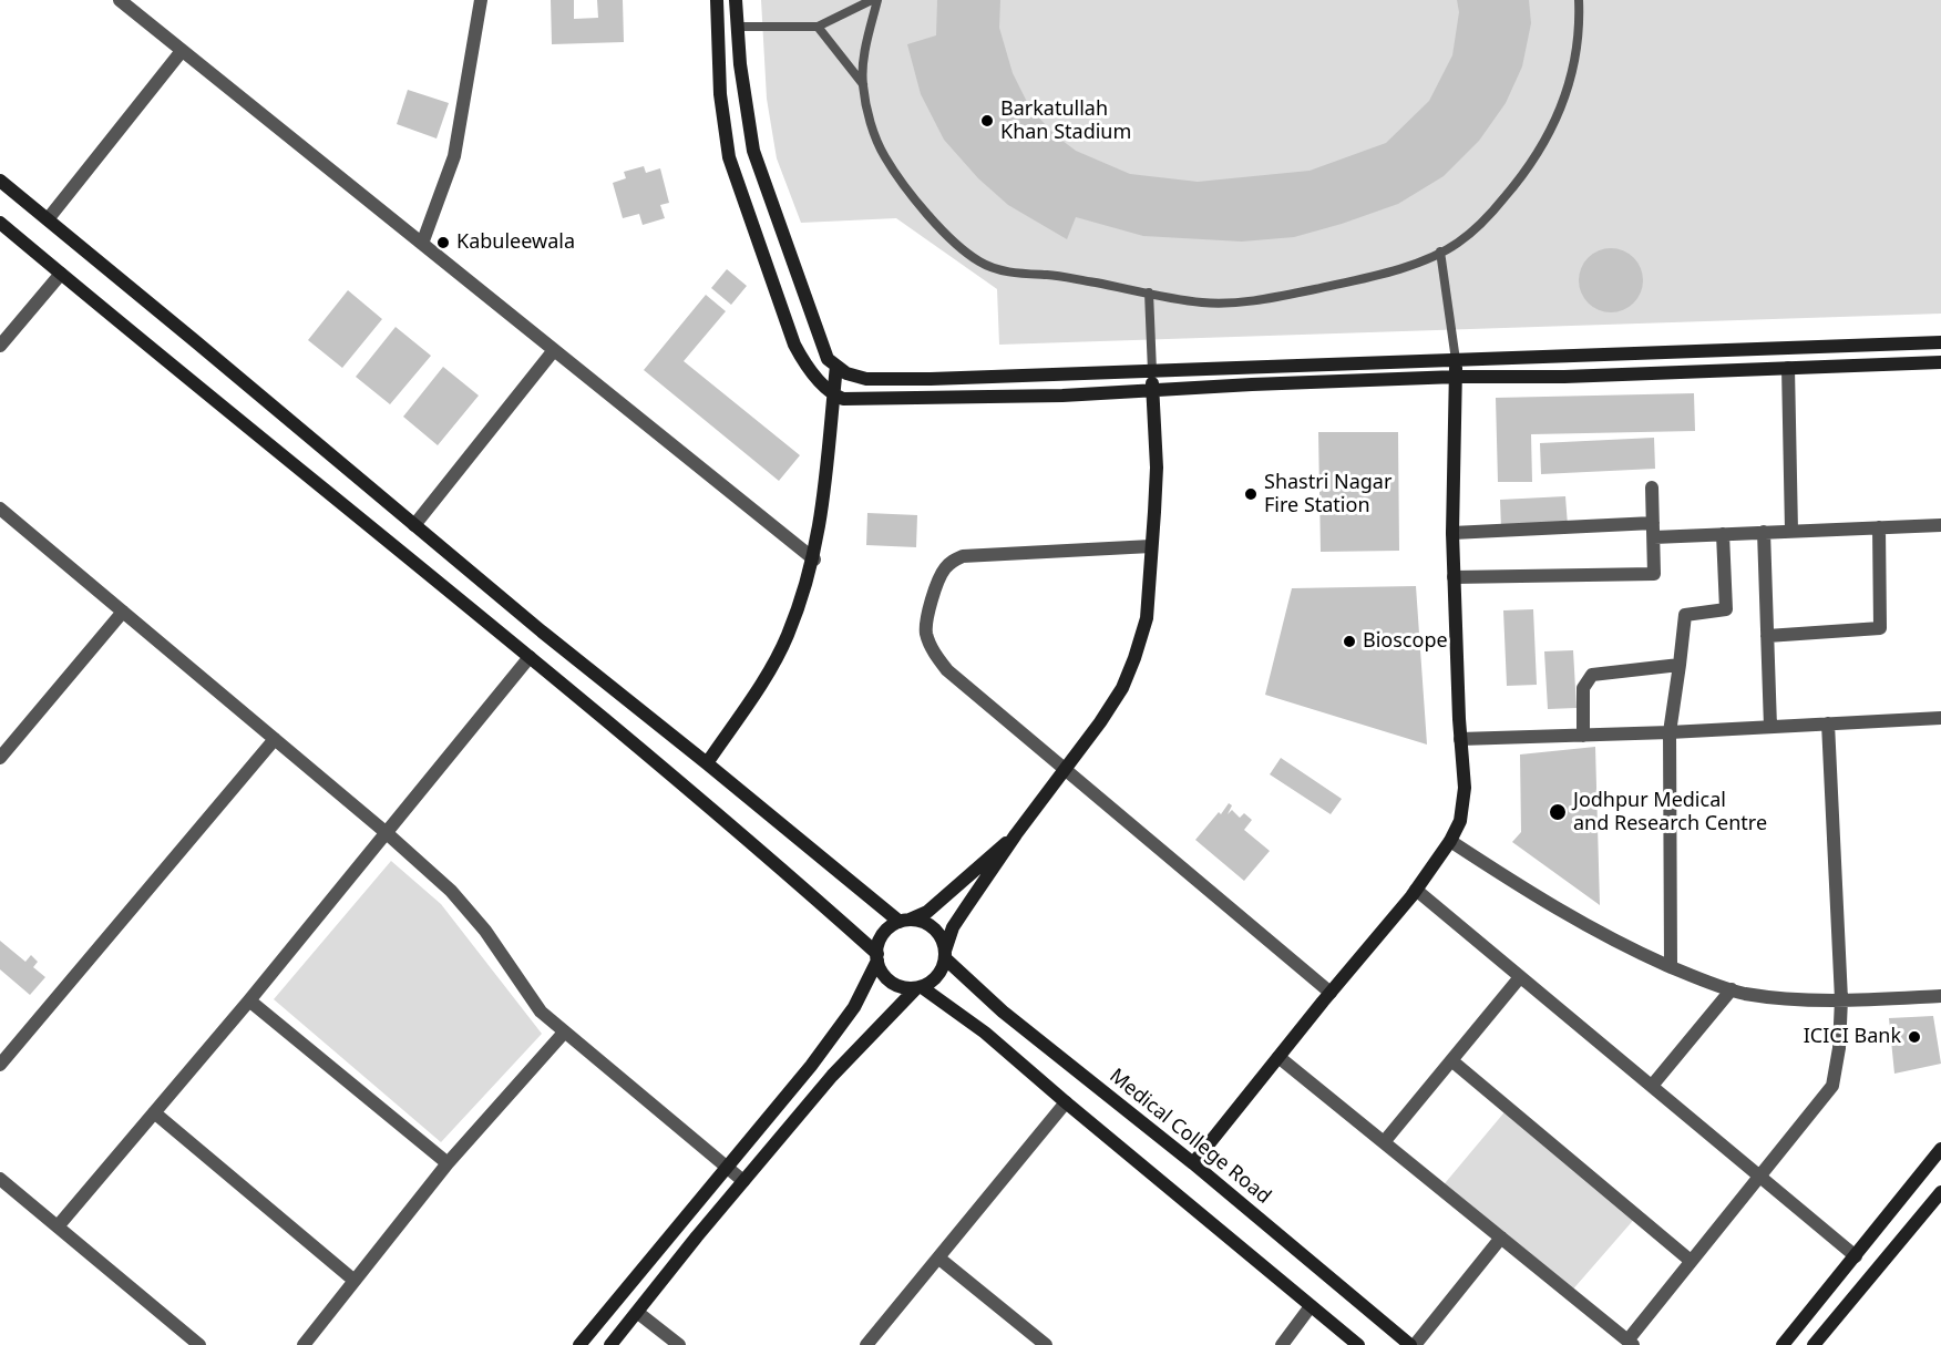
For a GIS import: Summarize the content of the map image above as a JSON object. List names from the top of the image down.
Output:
{
  "streets": {
    "street": ["Medical College Road"]
  },
  "places": [
    "Barkatullah Khan Stadium",
    "Kabuleewala",
    "Shastri Nagar Fire Station",
    "Bioscope",
    "Jodhpur Medical and Research Centre",
    "ICICI Bank"
  ]
}
